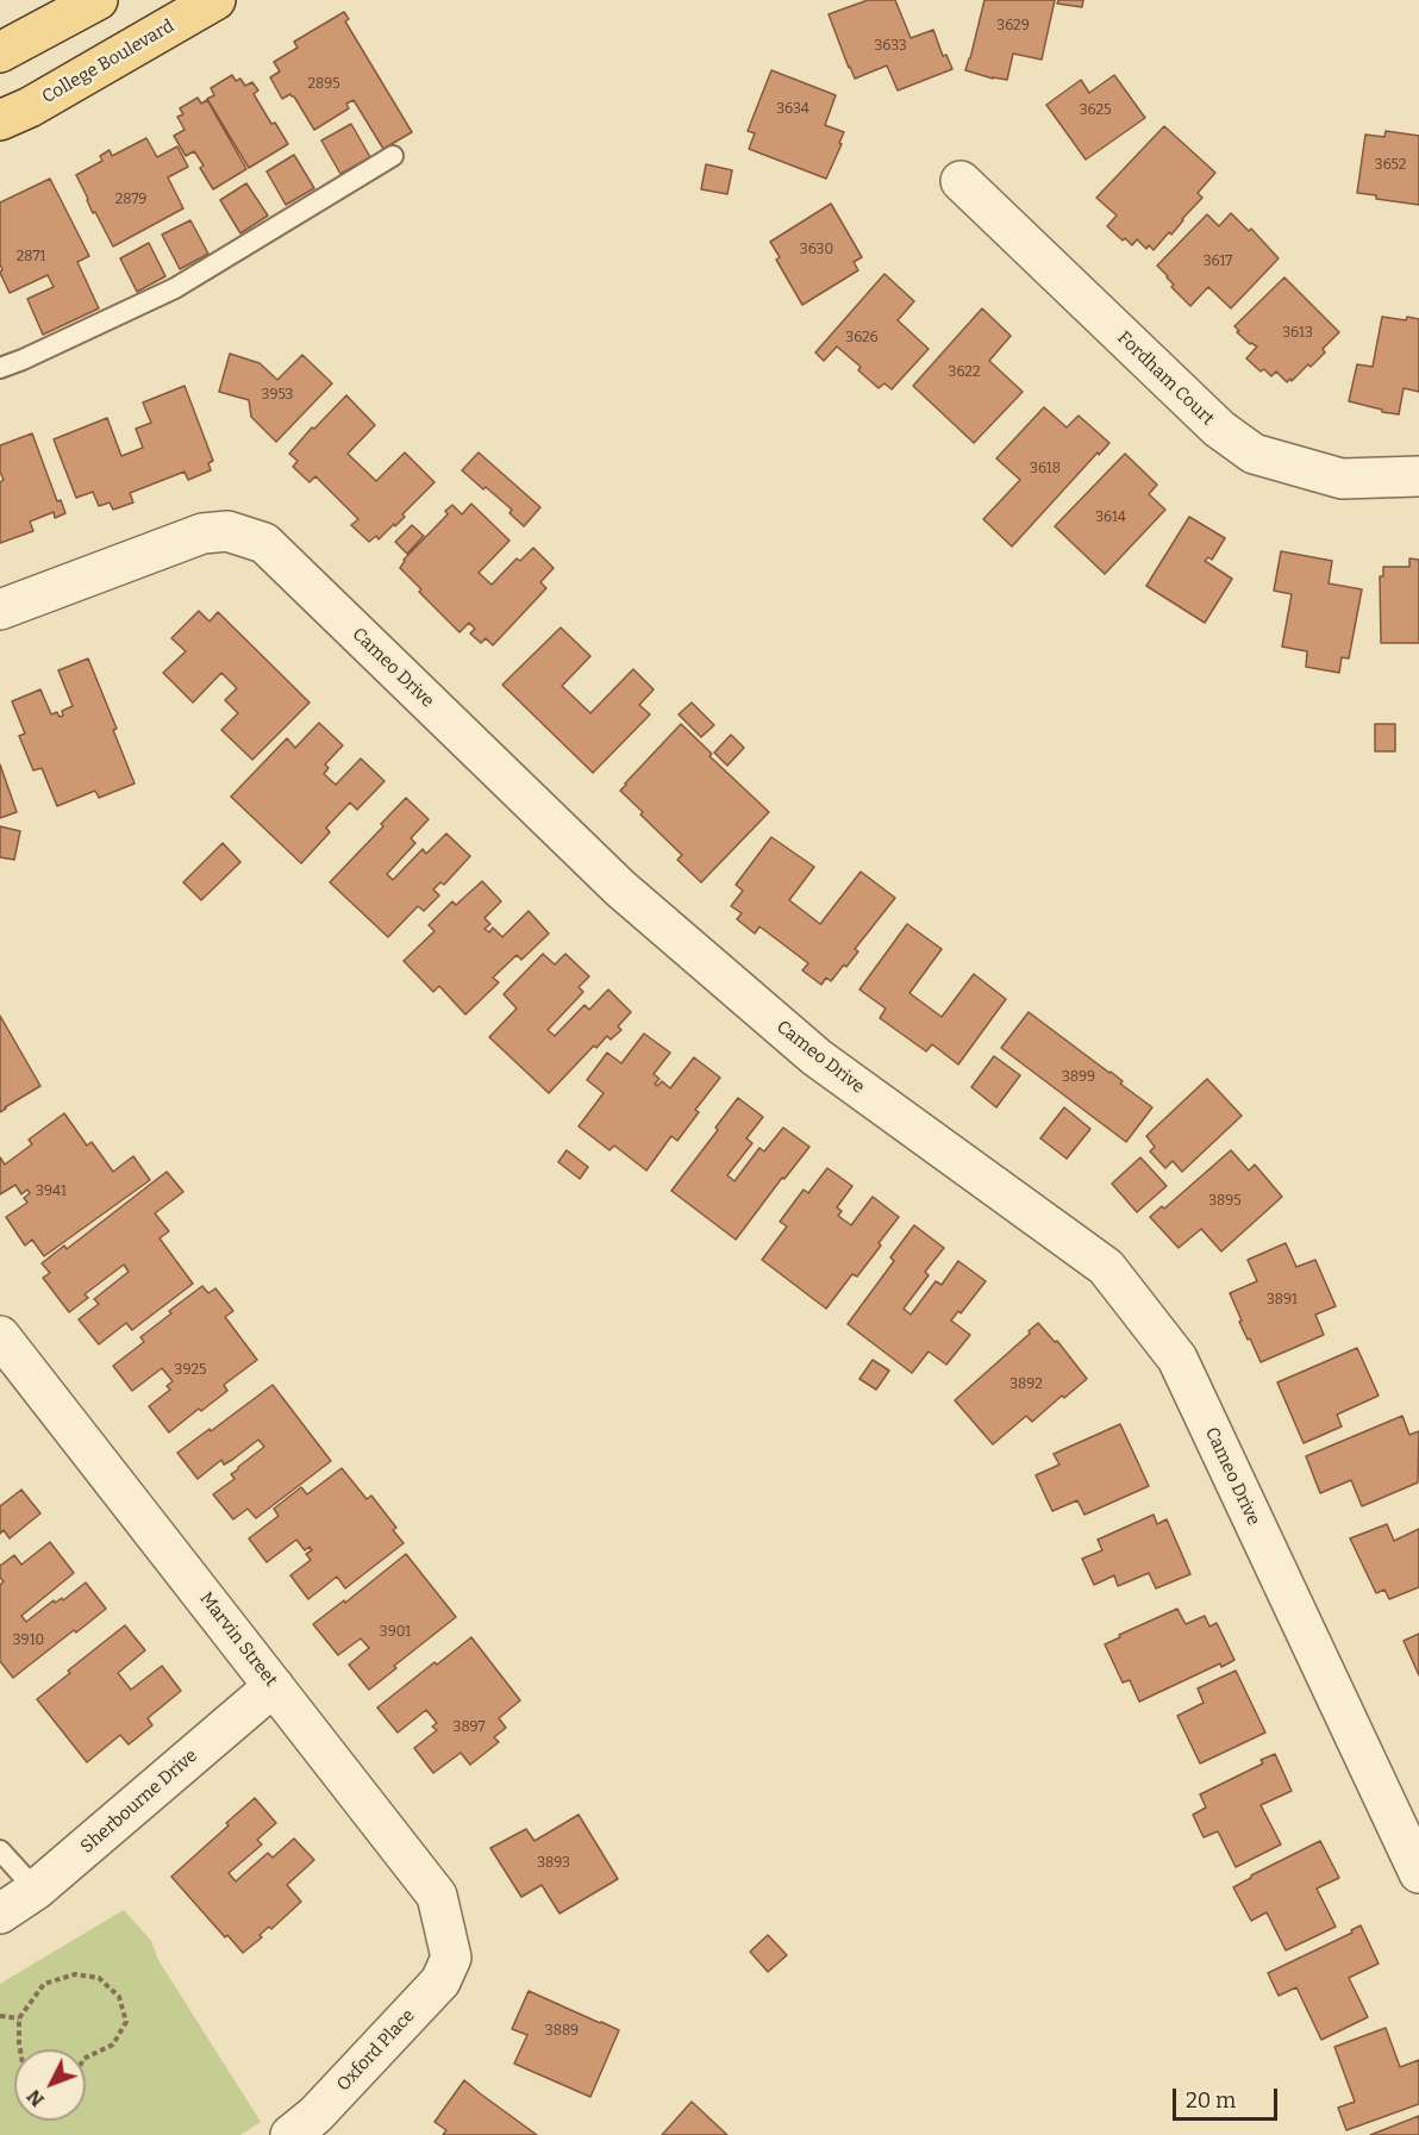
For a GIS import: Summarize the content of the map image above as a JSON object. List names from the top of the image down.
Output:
{
  "streets": {
    "main road": ["College Boulevard"],
    "street": [
      "Fordham Court",
      "Cameo Drive",
      "Marvin Street",
      "Sherbourne Drive",
      "Oxford Place"
    ]
  },
  "crossings": [
    ["Marvin Street", "Sherbourne Drive"],
    ["Marvin Street", "Oxford Place"]
  ],
  "house_numbers": [
    "3629",
    "3633",
    "2895",
    "3634",
    "3625",
    "3652",
    "2879",
    "3630",
    "2871",
    "3617",
    "3613",
    "3626",
    "3622",
    "3953",
    "3618",
    "3614",
    "3899",
    "3941",
    "3895",
    "3891",
    "3925",
    "3892",
    "3901",
    "3910",
    "3897",
    "3893",
    "3889"
  ],
  "scale_bar": "20 m",
  "north": "bottom left"
}
